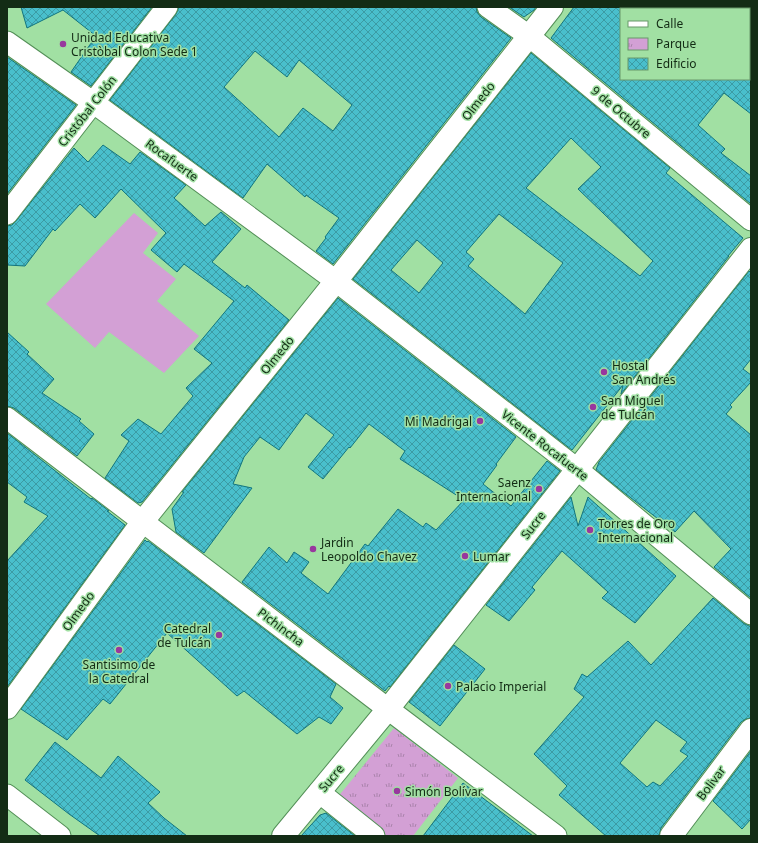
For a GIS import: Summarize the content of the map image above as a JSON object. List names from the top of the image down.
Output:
{
  "streets": {
    "street": [
      "Olmedo",
      "Cristóbal Colón",
      "9 de Octubre",
      "Rocafuerte",
      "Vicente Rocafuerte",
      "Sucre",
      "Pichincha",
      "Bolivar"
    ]
  },
  "crossings": [
    ["Olmedo", "9 de Octubre"],
    ["Olmedo", "Rocafuerte"],
    ["Olmedo", "Vicente Rocafuerte"],
    ["Olmedo", "Pichincha"],
    ["Cristóbal Colón", "Rocafuerte"],
    ["Rocafuerte", "Vicente Rocafuerte"],
    ["Vicente Rocafuerte", "Sucre"],
    ["Sucre", "Pichincha"]
  ],
  "places": [
    "Unidad Educativa Cristòbal Colon Sede 1",
    "Hostal San Andrés",
    "San Miguel de Tulcán",
    "Mi Madrigal",
    "Saenz Internacional",
    "Torres de Oro Internacional",
    "Jardin Leopoldo Chavez",
    "Lumar",
    "Catedral de Tulcán",
    "Santisimo de la Catedral",
    "Palacio Imperial",
    "Simón Bolívar"
  ],
  "legend": ["Calle", "Parque", "Edificio"]
}
